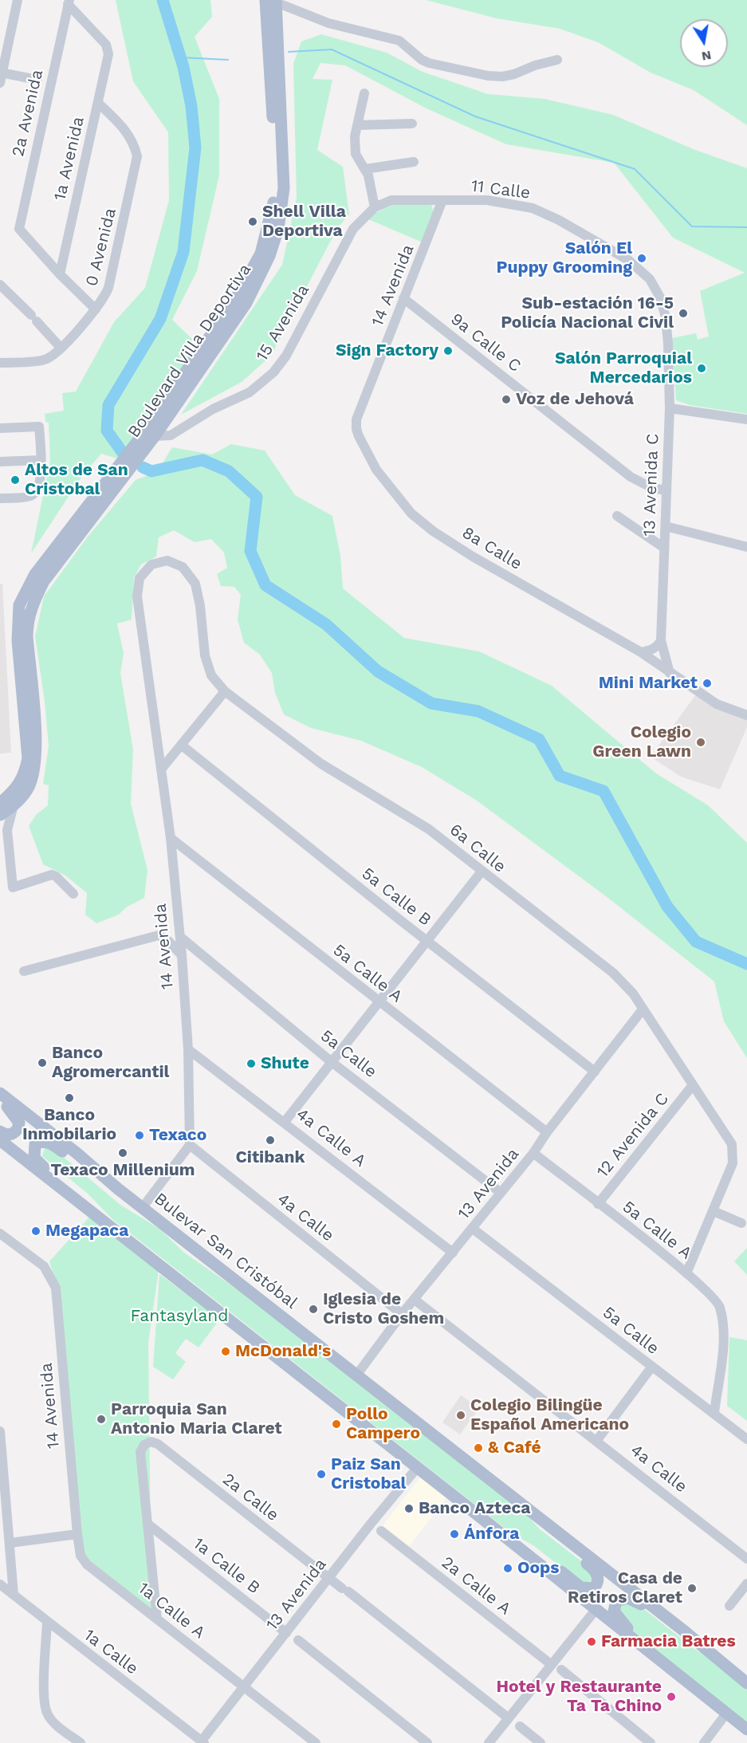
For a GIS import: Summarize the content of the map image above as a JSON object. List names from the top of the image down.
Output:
{
  "streets": {
    "main road": ["Boulevard Villa Deportiva", "Bulevar San Cristóbal"],
    "street": [
      "2a Avenida",
      "1a Avenida",
      "11 Calle",
      "0 Avenida",
      "14 Avenida",
      "15 Avenida",
      "9a Calle C",
      "13 Avenida C",
      "8a Calle",
      "6a Calle",
      "5a Calle B",
      "5a Calle A",
      "5a Calle",
      "12 Avenida C",
      "4a Calle A",
      "13 Avenida",
      "4a Calle",
      "2a Calle",
      "1a Calle B",
      "2a Calle A",
      "1a Calle A",
      "1a Calle"
    ]
  },
  "crossings": [
    ["2a Avenida", "1a Avenida"],
    ["1a Avenida", "0 Avenida"],
    ["11 Calle", "14 Avenida"],
    ["11 Calle", "15 Avenida"],
    ["11 Calle", "13 Avenida C"],
    ["14 Avenida", "9a Calle C"],
    ["14 Avenida", "8a Calle"],
    ["14 Avenida", "6a Calle"],
    ["14 Avenida", "5a Calle A"],
    ["14 Avenida", "5a Calle"],
    ["14 Avenida", "4a Calle A"],
    ["14 Avenida", "4a Calle"],
    ["14 Avenida", "1a Calle A"],
    ["15 Avenida", "Boulevard Villa Deportiva"],
    ["9a Calle C", "13 Avenida C"],
    ["13 Avenida C", "8a Calle"],
    ["6a Calle", "12 Avenida C"],
    ["6a Calle", "13 Avenida"],
    ["5a Calle B", "13 Avenida"],
    ["5a Calle A", "5a Calle"],
    ["5a Calle A", "12 Avenida C"],
    ["5a Calle A", "13 Avenida"],
    ["5a Calle", "13 Avenida"],
    ["4a Calle A", "13 Avenida"],
    ["13 Avenida", "4a Calle"],
    ["13 Avenida", "Bulevar San Cristóbal"],
    ["13 Avenida", "2a Calle"],
    ["13 Avenida", "1a Calle B"],
    ["13 Avenida", "1a Calle A"],
    ["13 Avenida", "1a Calle"],
    ["2a Calle", "1a Calle B"]
  ],
  "parks": ["Fantasyland"],
  "places": [
    "Shell Villa Deportiva",
    "Salón El Puppy Grooming",
    "Sub-estación 16-5 Policía Nacional Civil",
    "Sign Factory",
    "Salón Parroquial Mercedarios",
    "Voz de Jehová",
    "Altos de San Cristobal",
    "Mini Market",
    "Colegio Green Lawn",
    "Banco Agromercantil",
    "Shute",
    "Banco Inmobilario",
    "Texaco",
    "Citibank",
    "Texaco Millenium",
    "Megapaca",
    "Iglesia de Cristo Goshem",
    "McDonald's",
    "Colegio Bilingüe Español Americano",
    "Parroquia San Antonio Maria Claret",
    "Pollo Campero",
    "& Café",
    "Paiz San Cristobal",
    "Banco Azteca",
    "Ánfora",
    "Oops",
    "Casa de Retiros Claret",
    "Farmacia Batres",
    "Hotel y Restaurante Ta Ta Chino"
  ],
  "north": "bottom"
}
